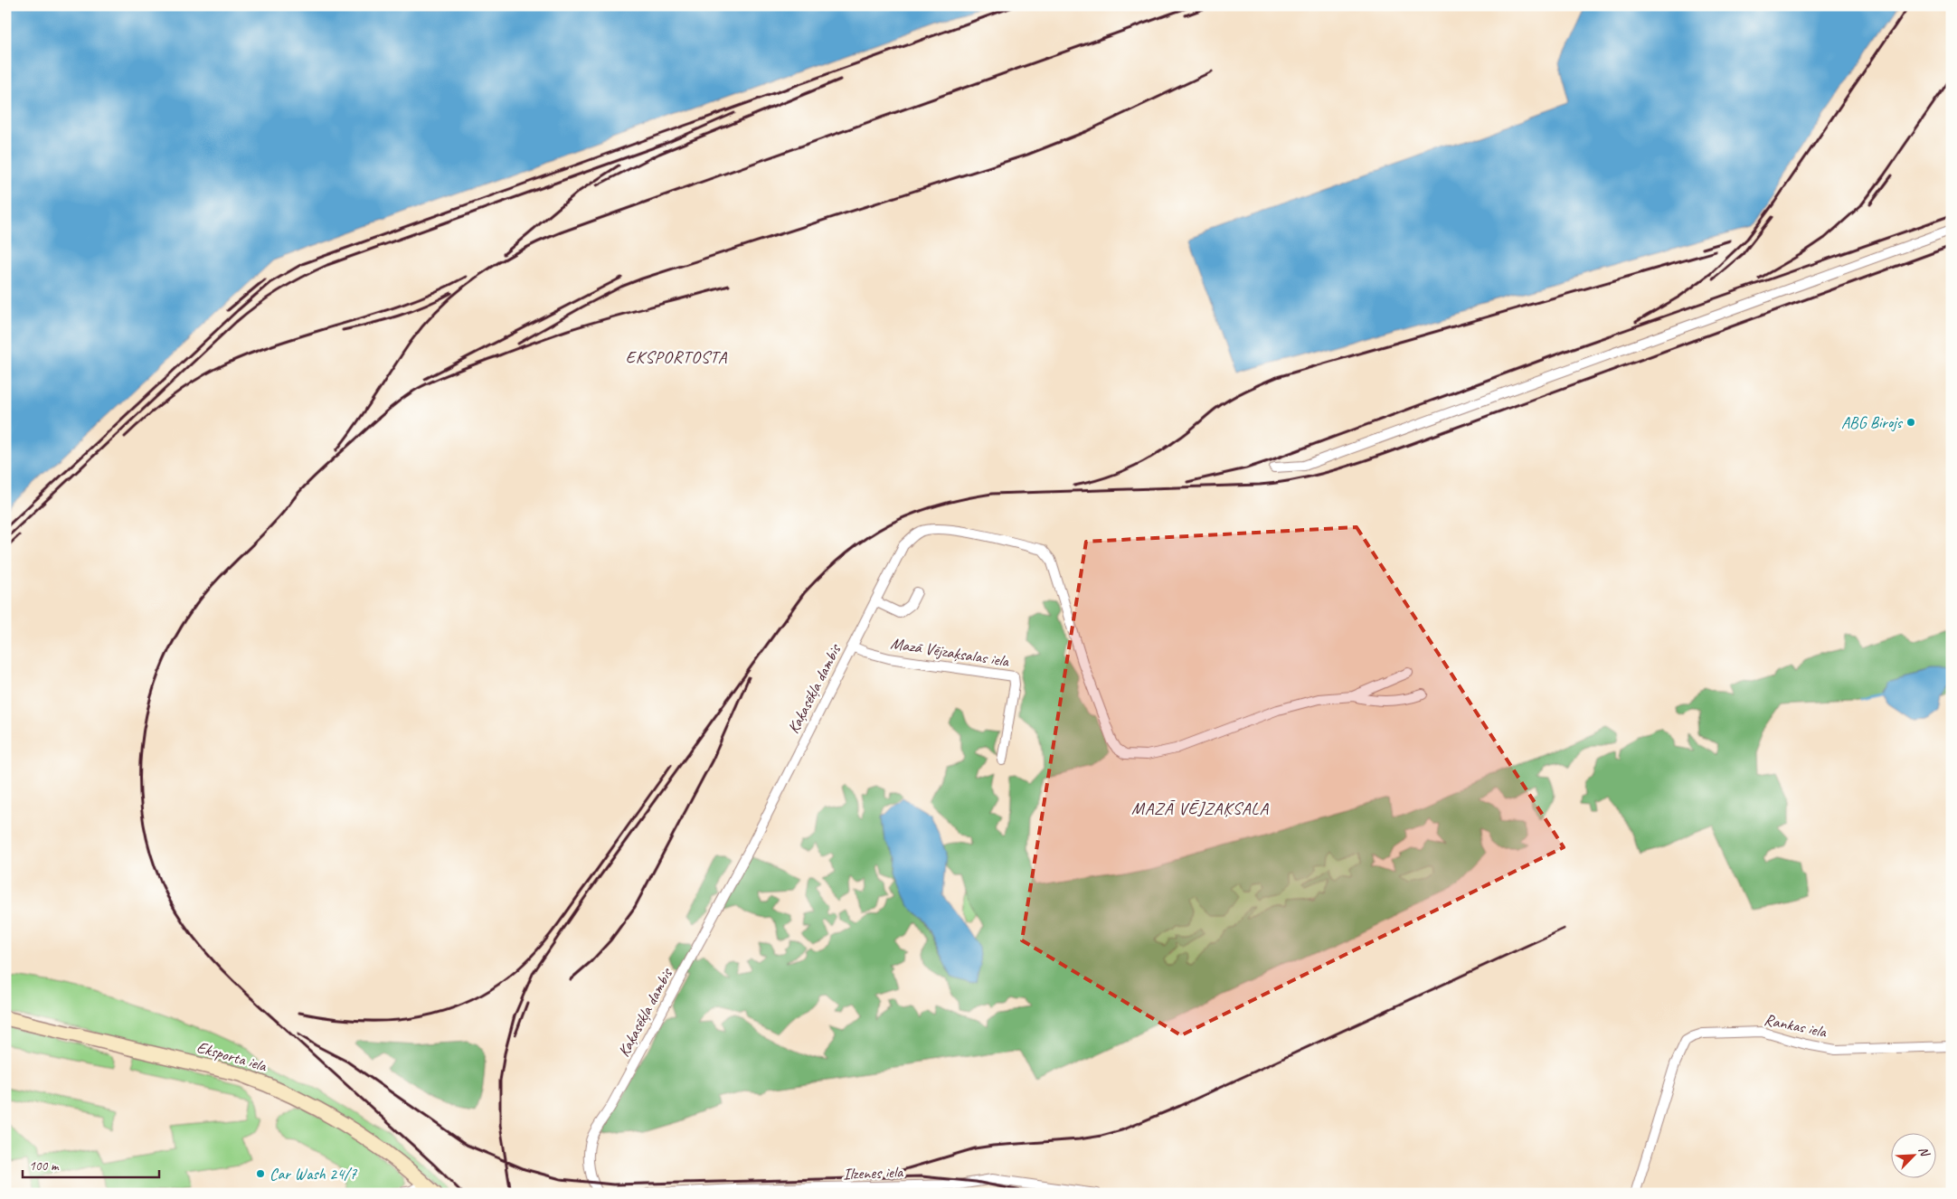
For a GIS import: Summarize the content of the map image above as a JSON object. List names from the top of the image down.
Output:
{
  "streets": {
    "street": [
      "Mazā Vējzaķsalas iela",
      "Kaķasēkļa dambis",
      "Rankas iela",
      "Eksporta iela",
      "Ilzenes iela"
    ]
  },
  "crossings": [
    ["Mazā Vējzaķsalas iela", "Kaķasēkļa dambis"]
  ],
  "districts": ["EKSPORTOSTA", "MAZĀ VĒJZAĶSALA"],
  "places": ["ABG Birojs", "Car Wash 24/7"],
  "scale_bar": "100 m",
  "north": "top right"
}
